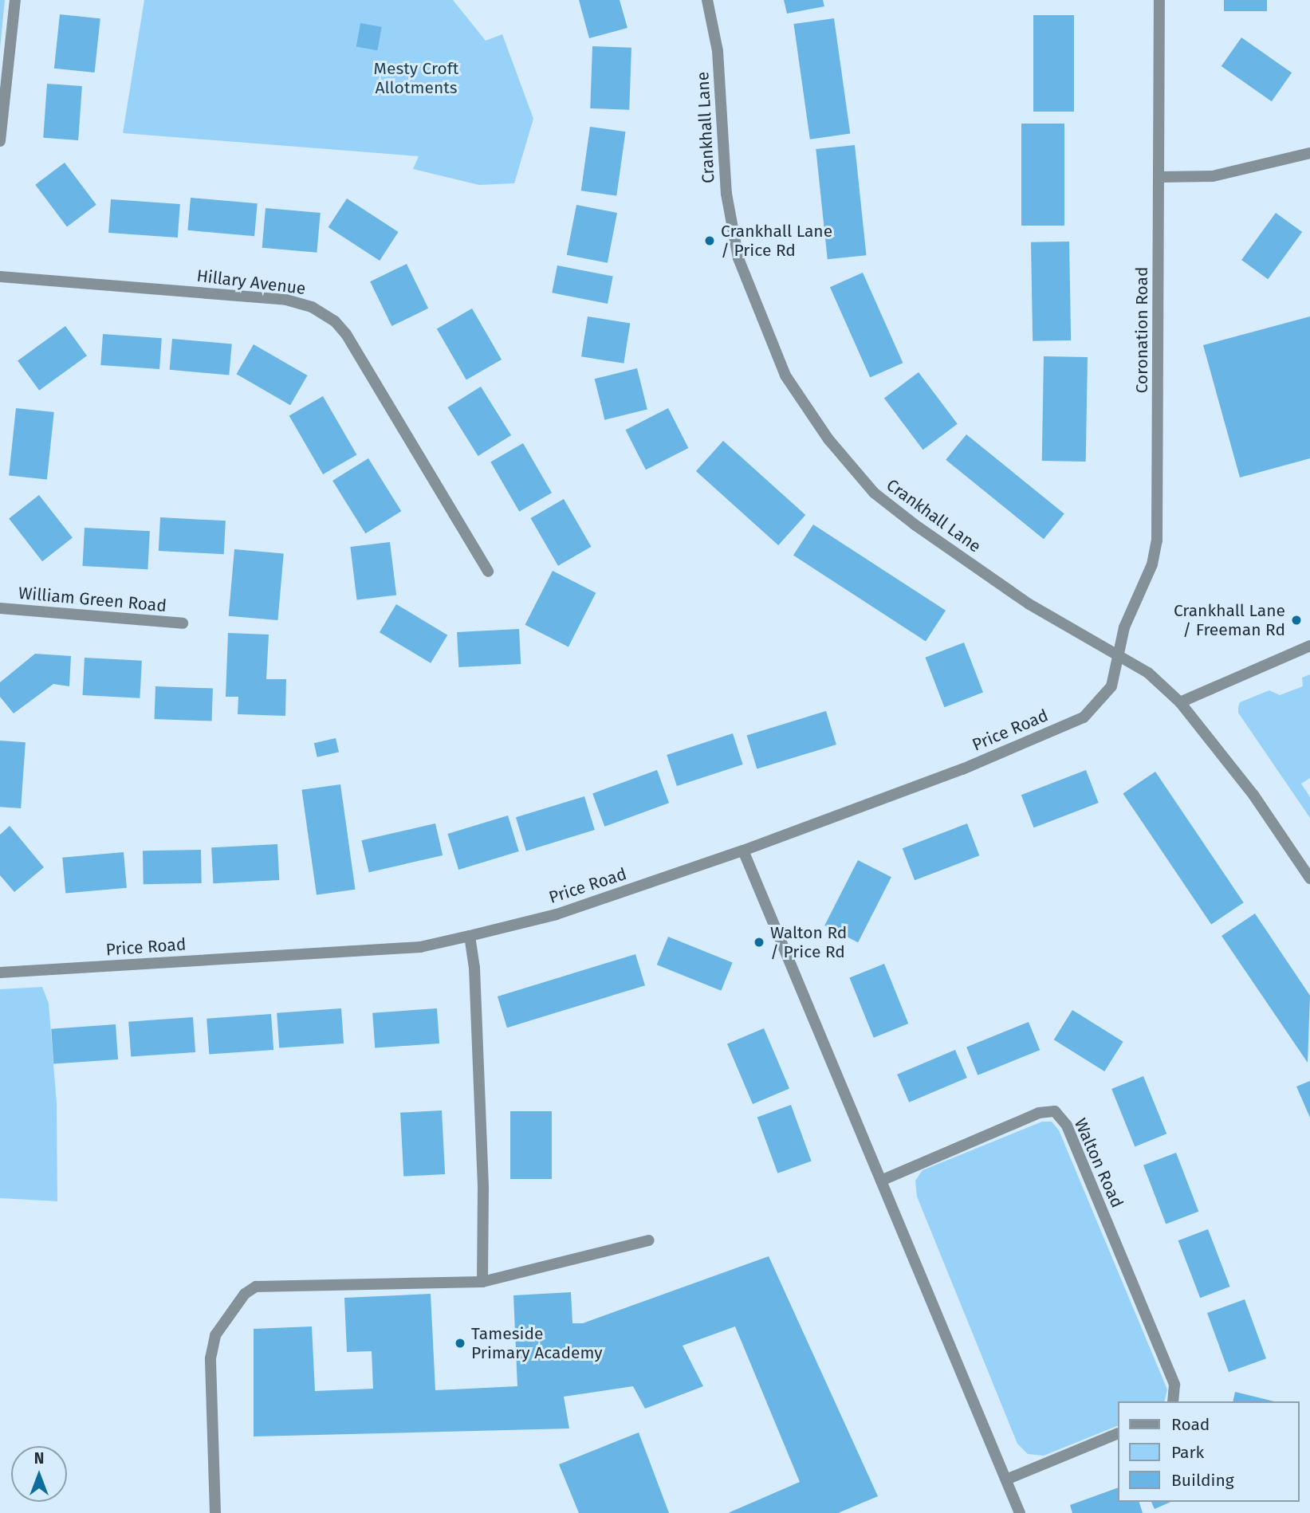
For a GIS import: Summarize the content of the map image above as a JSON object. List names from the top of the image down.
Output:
{
  "streets": {
    "street": [
      "Crankhall Lane",
      "Hillary Avenue",
      "Coronation Road",
      "William Green Road",
      "Price Road",
      "Walton Road"
    ]
  },
  "crossings": [
    ["Crankhall Lane", "Coronation Road"],
    ["Crankhall Lane", "Price Road"],
    ["Coronation Road", "Price Road"]
  ],
  "parks": ["Mesty Croft Allotments"],
  "places": [
    "Crankhall Lane / Price Rd",
    "Crankhall Lane / Freeman Rd",
    "Walton Rd / Price Rd",
    "Tameside Primary Academy"
  ],
  "legend": ["Road", "Park", "Building"],
  "north": "top"
}
